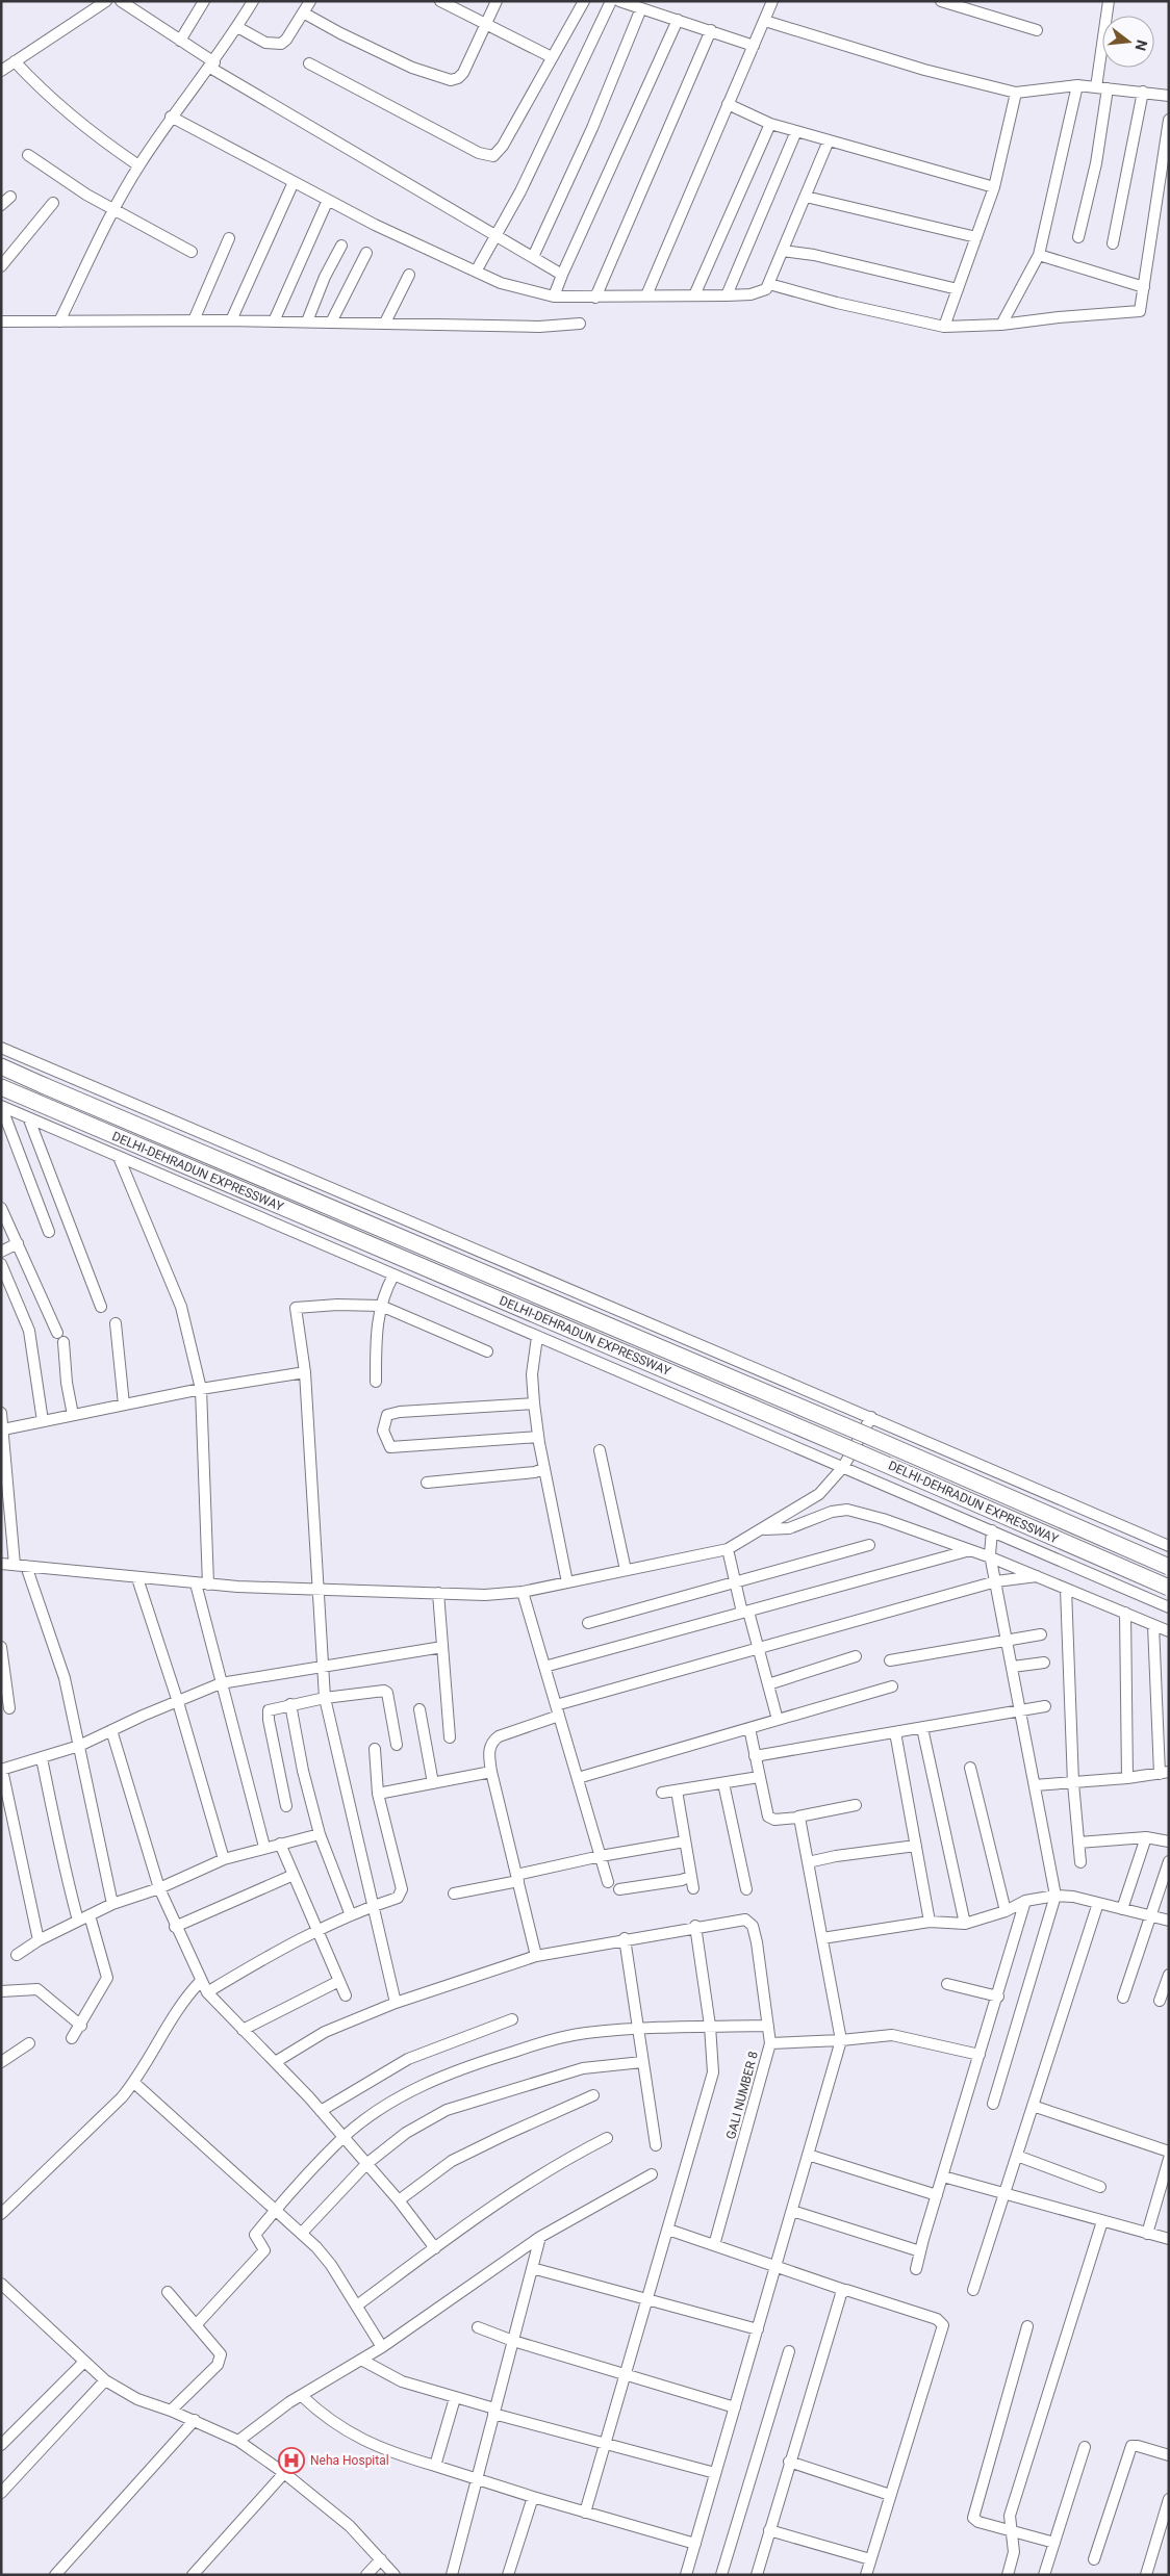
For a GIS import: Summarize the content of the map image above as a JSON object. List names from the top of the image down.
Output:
{
  "streets": {
    "highway": ["DELHI-DEHRADUN EXPRESSWAY"],
    "street": ["GALI NUMBER 8"]
  },
  "places": {
    "hospital": ["Neha Hospital"]
  },
  "north": "right"
}
